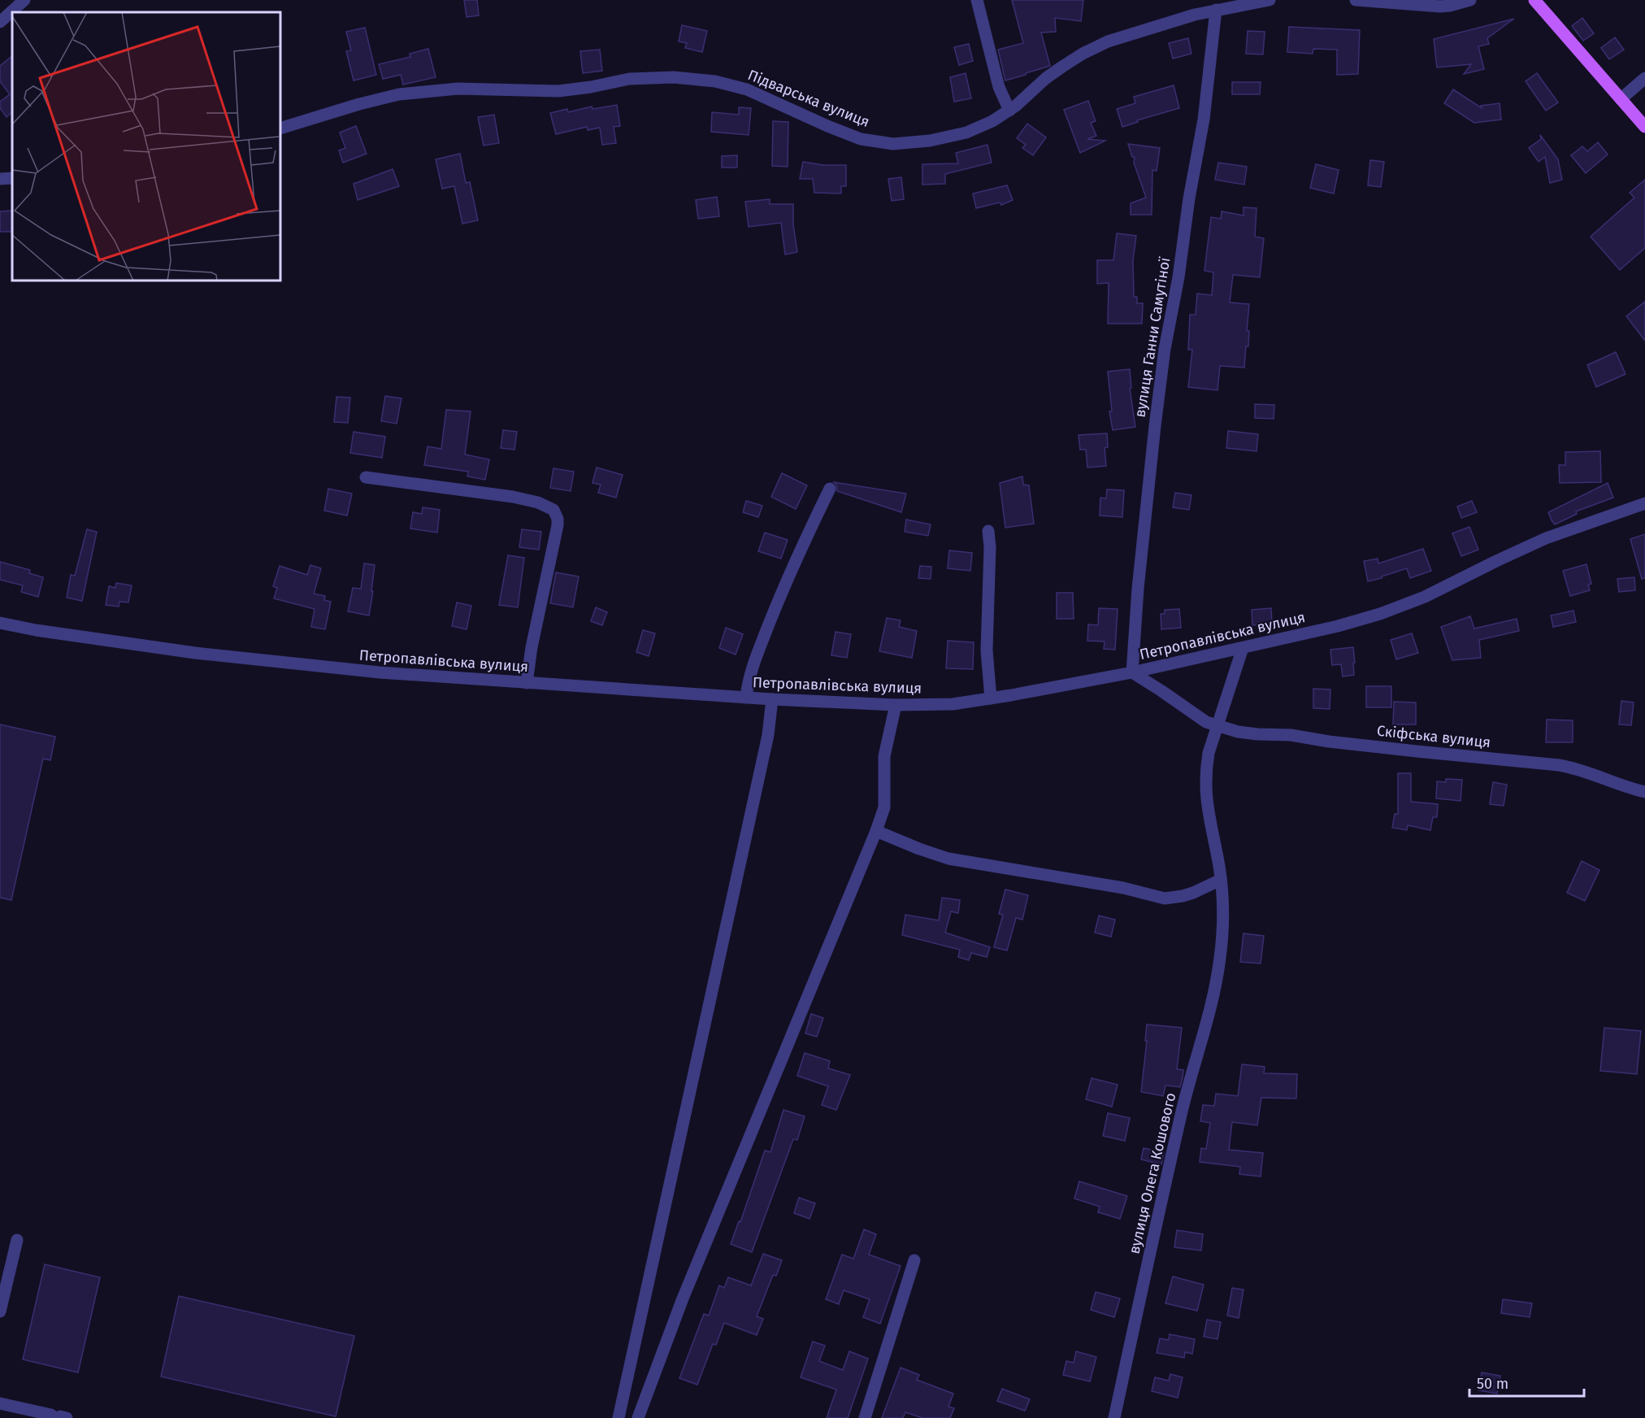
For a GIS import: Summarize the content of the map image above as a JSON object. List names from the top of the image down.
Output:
{
  "streets": {
    "street": [
      "Підварська вулиця",
      "вулиця Ганни Самутіної",
      "Петропавлівська вулиця",
      "Скіфська вулиця",
      "вулиця Олега Кошового"
    ]
  },
  "crossings": [
    ["Підварська вулиця", "вулиця Ганни Самутіної"],
    ["вулиця Ганни Самутіної", "Петропавлівська вулиця"],
    ["вулиця Ганни Самутіної", "Скіфська вулиця"],
    ["Петропавлівська вулиця", "Скіфська вулиця"],
    ["Петропавлівська вулиця", "вулиця Олега Кошового"],
    ["Скіфська вулиця", "вулиця Олега Кошового"]
  ],
  "scale_bar": "50 m"
}
